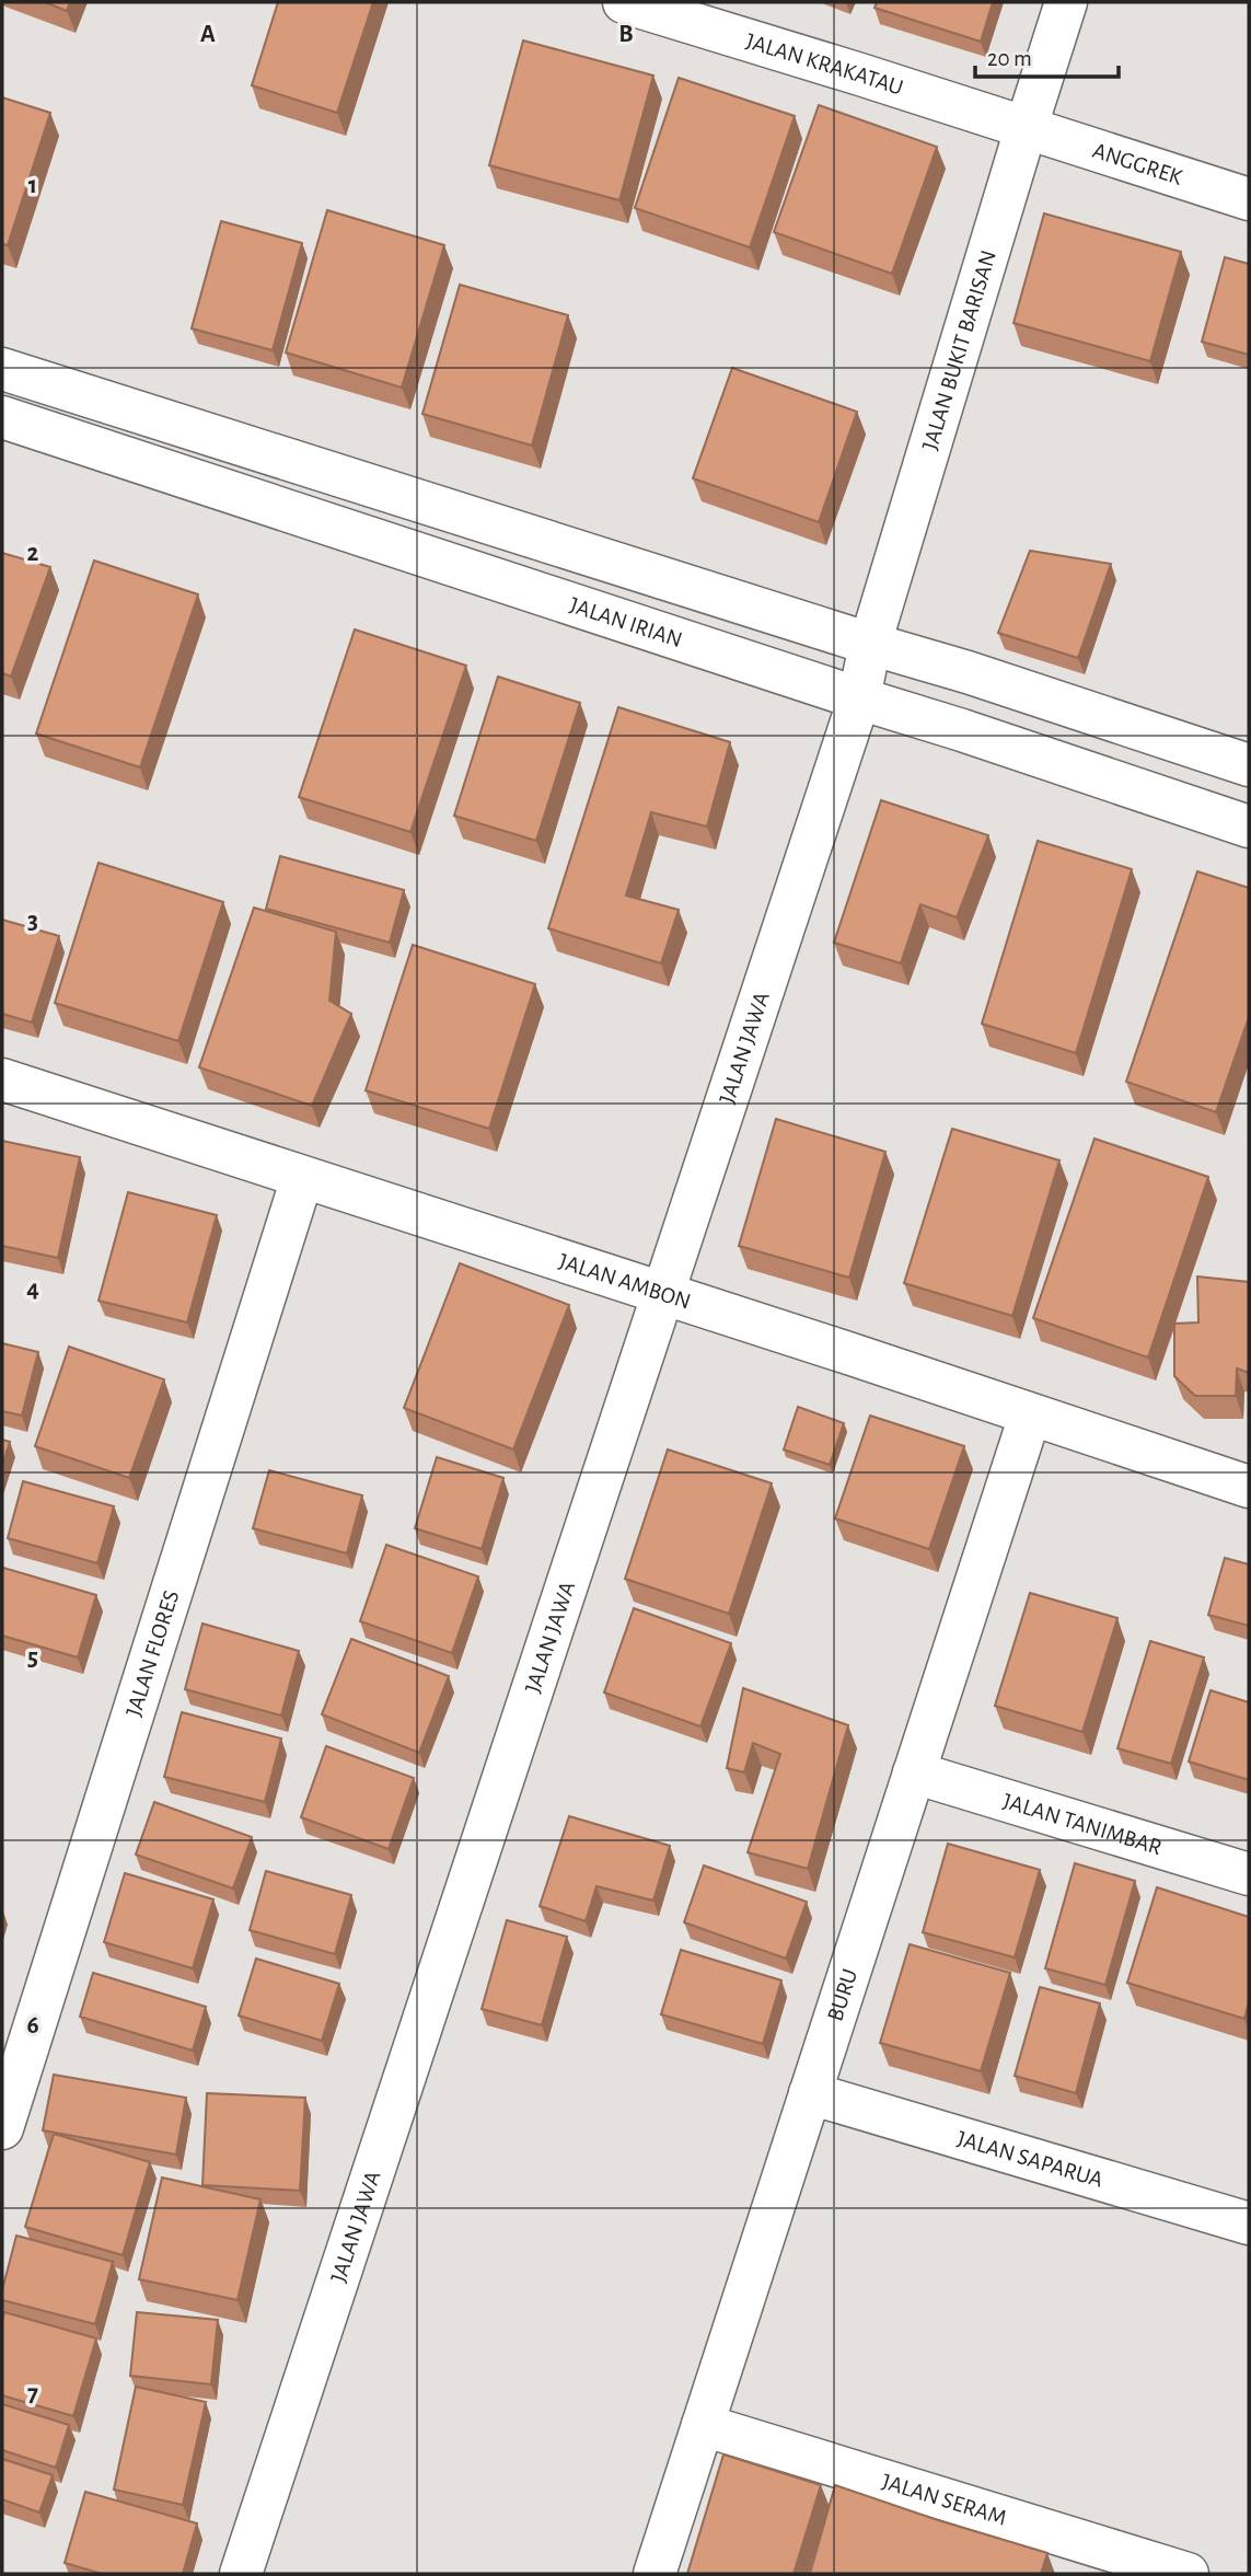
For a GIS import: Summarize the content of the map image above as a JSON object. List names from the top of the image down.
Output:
{
  "streets": {
    "street": [
      "JALAN KRAKATAU",
      "ANGGREK",
      "JALAN BUKIT BARISAN",
      "JALAN IRIAN",
      "JALAN JAWA",
      "JALAN AMBON",
      "JALAN FLORES",
      "JALAN TANIMBAR",
      "BURU",
      "JALAN SAPARUA",
      "JALAN SERAM"
    ]
  },
  "crossings": [
    ["JALAN KRAKATAU", "ANGGREK"],
    ["JALAN KRAKATAU", "JALAN BUKIT BARISAN"],
    ["ANGGREK", "JALAN BUKIT BARISAN"],
    ["JALAN BUKIT BARISAN", "JALAN IRIAN"],
    ["JALAN BUKIT BARISAN", "JALAN JAWA"],
    ["JALAN IRIAN", "JALAN JAWA"],
    ["JALAN JAWA", "JALAN AMBON"],
    ["JALAN AMBON", "JALAN FLORES"],
    ["JALAN AMBON", "BURU"],
    ["JALAN TANIMBAR", "BURU"],
    ["BURU", "JALAN SAPARUA"],
    ["BURU", "JALAN SERAM"]
  ],
  "scale_bar": "20 m",
  "grid": {
    "columns": ["A", "B"],
    "rows": [
      "1",
      "2",
      "3",
      "4",
      "5",
      "6",
      "7"
    ]
  }
}
